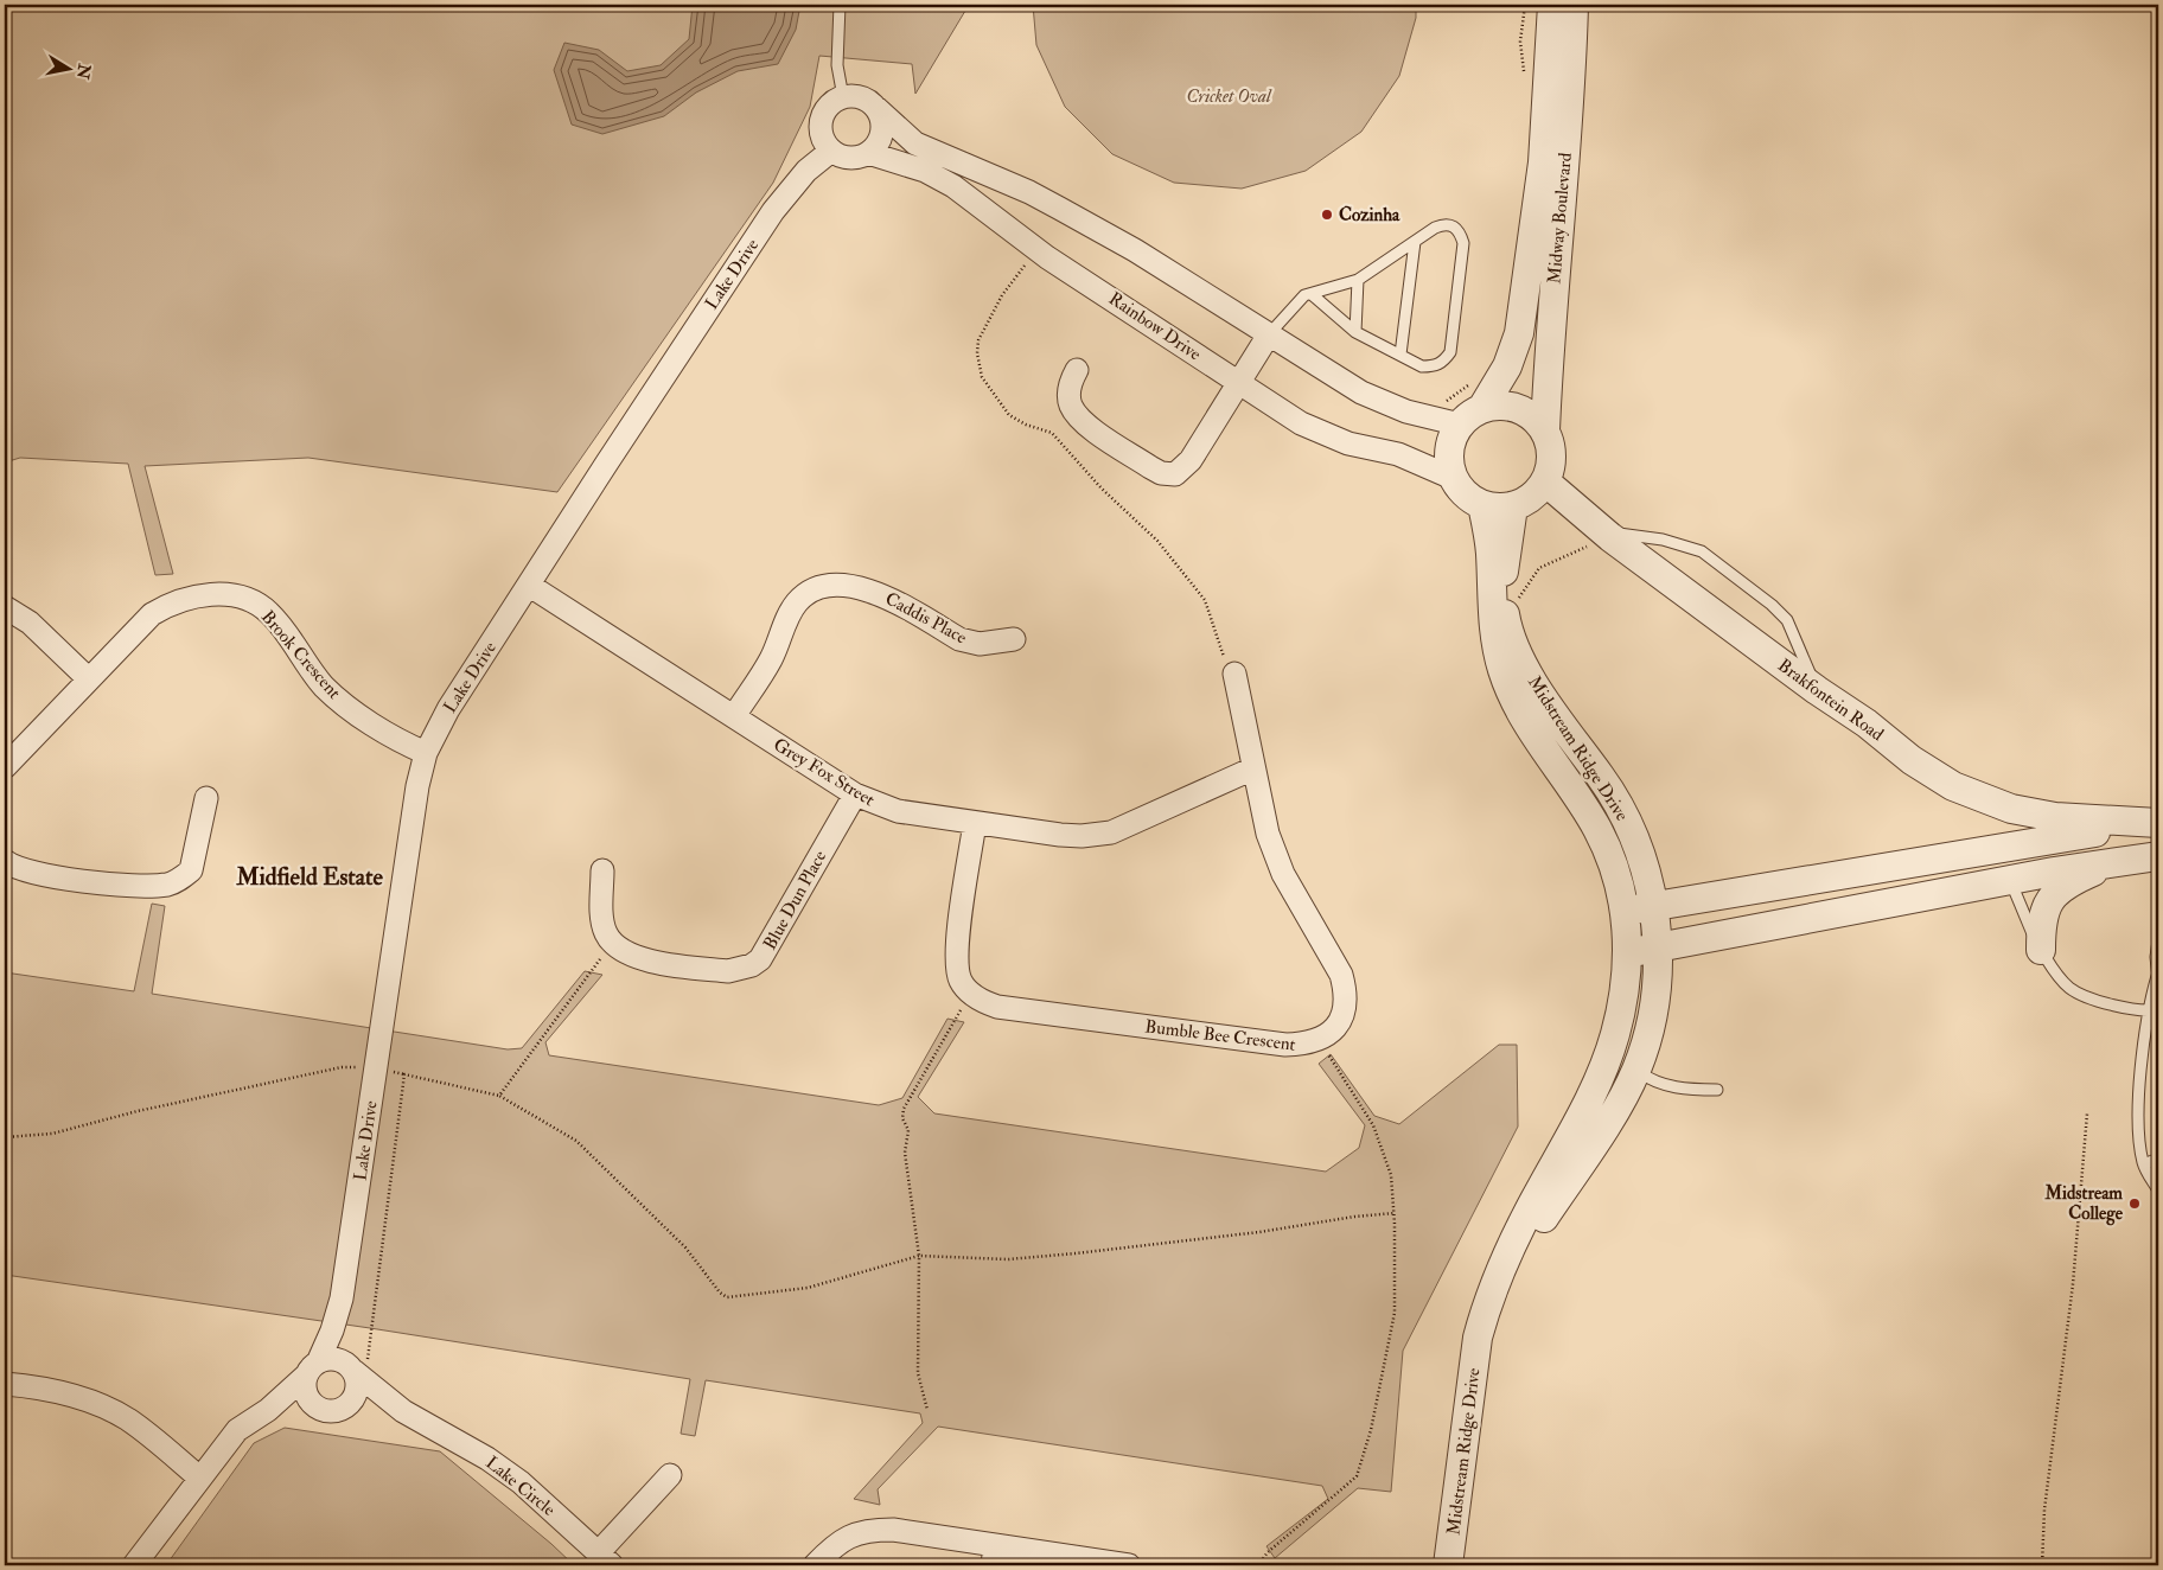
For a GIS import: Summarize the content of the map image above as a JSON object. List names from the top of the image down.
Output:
{
  "streets": {
    "street": [
      "Midway Boulevard",
      "Lake Drive",
      "Rainbow Drive",
      "Caddis Place",
      "Brook Crescent",
      "Brakfontein Road",
      "Midstream Ridge Drive",
      "Grey Fox Street",
      "Blue Dun Place",
      "Bumble Bee Crescent",
      "Lake Circle"
    ]
  },
  "crossings": [
    ["Midway Boulevard", "Rainbow Drive"],
    ["Midway Boulevard", "Brakfontein Road"],
    ["Midway Boulevard", "Midstream Ridge Drive"],
    ["Lake Drive", "Rainbow Drive"],
    ["Lake Drive", "Brook Crescent"],
    ["Lake Drive", "Grey Fox Street"],
    ["Lake Drive", "Lake Circle"],
    ["Rainbow Drive", "Brakfontein Road"],
    ["Rainbow Drive", "Midstream Ridge Drive"],
    ["Caddis Place", "Grey Fox Street"],
    ["Brakfontein Road", "Midstream Ridge Drive"],
    ["Grey Fox Street", "Blue Dun Place"],
    ["Grey Fox Street", "Bumble Bee Crescent"]
  ],
  "districts": ["Midfield Estate"],
  "parks": ["Cricket Oval"],
  "places": ["Cozinha", "Midstream College"],
  "north": "right"
}
